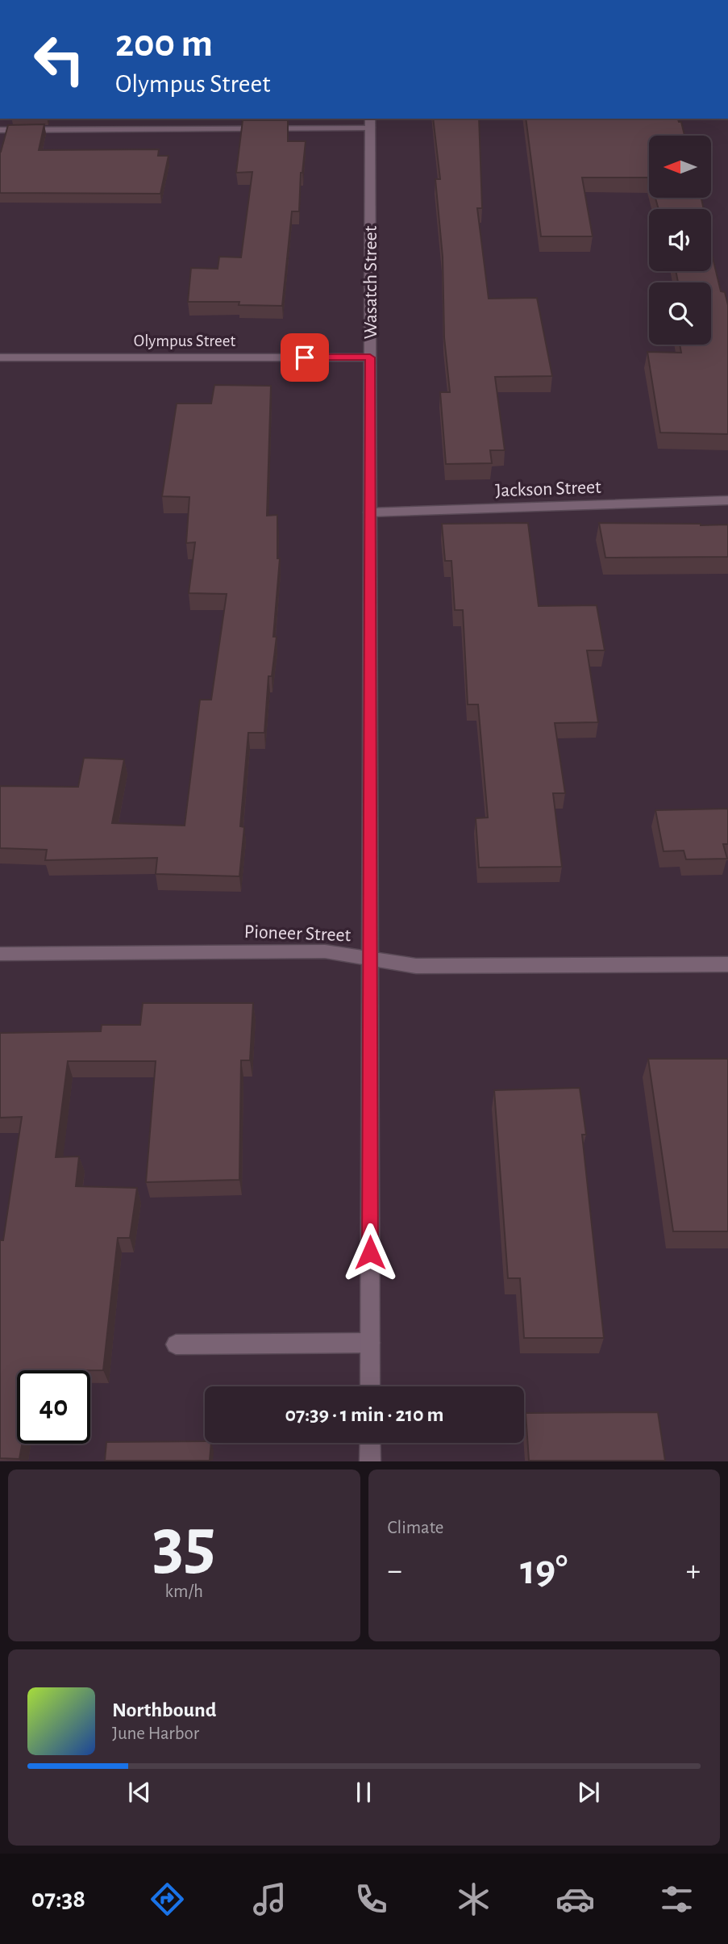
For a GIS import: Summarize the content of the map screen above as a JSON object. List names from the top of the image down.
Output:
{
  "streets": {
    "street": [
      "Wasatch Street",
      "Olympus Street",
      "Jackson Street",
      "Pioneer Street"
    ]
  },
  "crossings": [
    ["Wasatch Street", "Olympus Street"],
    ["Wasatch Street", "Jackson Street"],
    ["Wasatch Street", "Pioneer Street"]
  ],
  "north": "left",
  "page": {
    "turn": ["200 m", "Olympus Street"],
    "limit": "40",
    "trip": "07:39 · 1 min · 210 m",
    "tile": [
      ["35", "km/h"],
      "Climate"
    ],
    "heat": ["−", "19°", "+"],
    "song": ["Northbound", "June Harbor"],
    "tabs": "07:38"
  }
}
